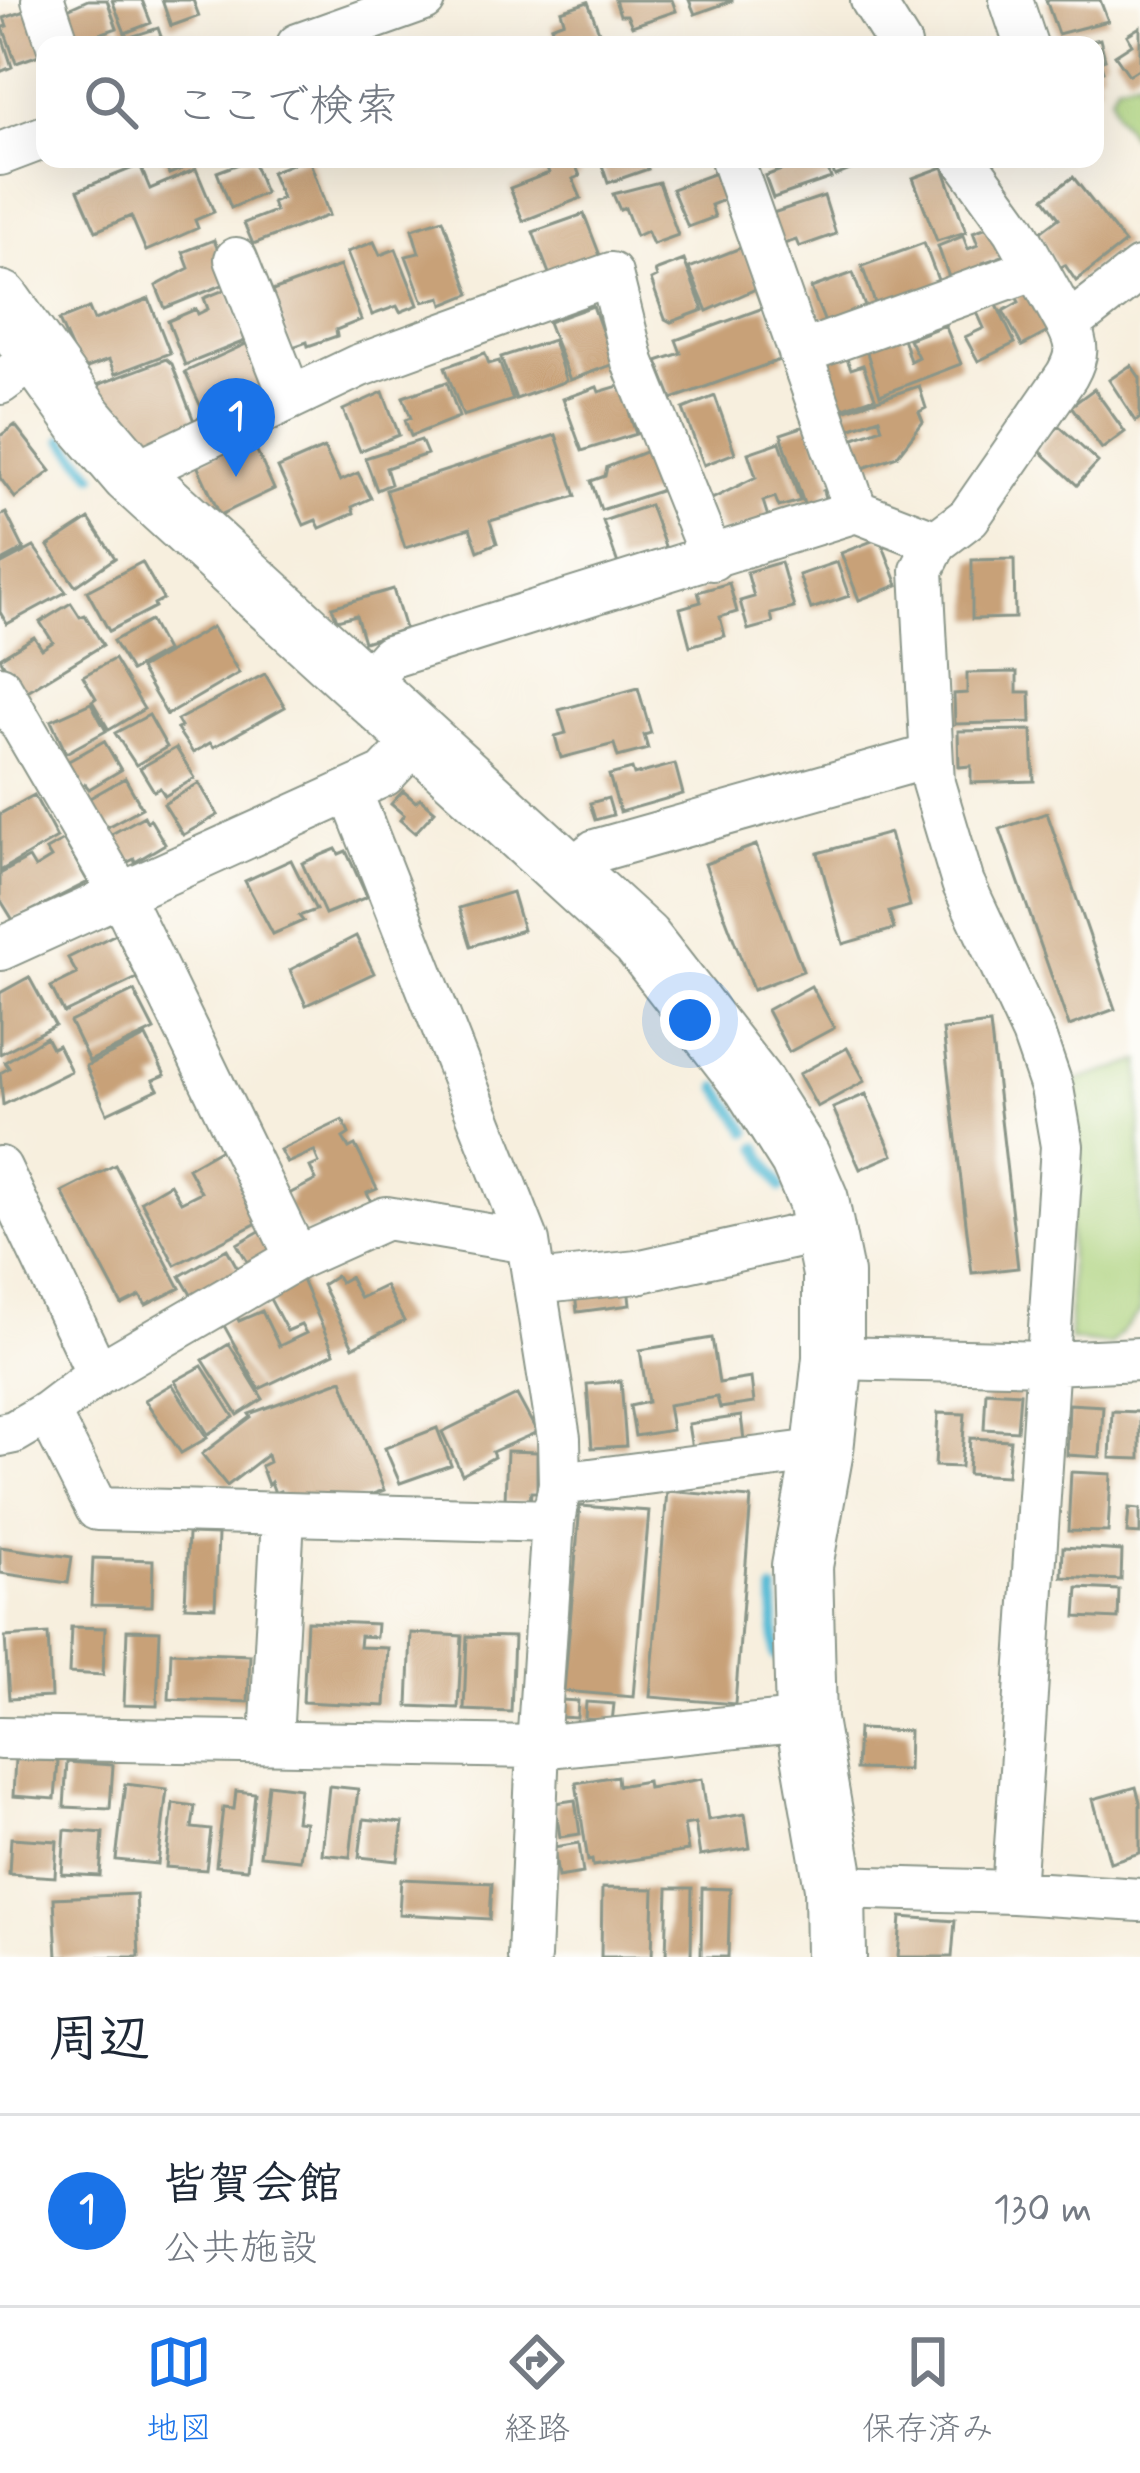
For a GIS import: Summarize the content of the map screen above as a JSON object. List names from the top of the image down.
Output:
{
  "page": {
    "search": "ここで検索",
    "pins": "1",
    "heading": "周辺",
    "list": [
      {
        "mark": "1",
        "name": "皆賀会館",
        "note": "公共施設",
        "value": "130 m"
      }
    ],
    "nav": ["地図", "経路", "保存済み"]
  }
}
